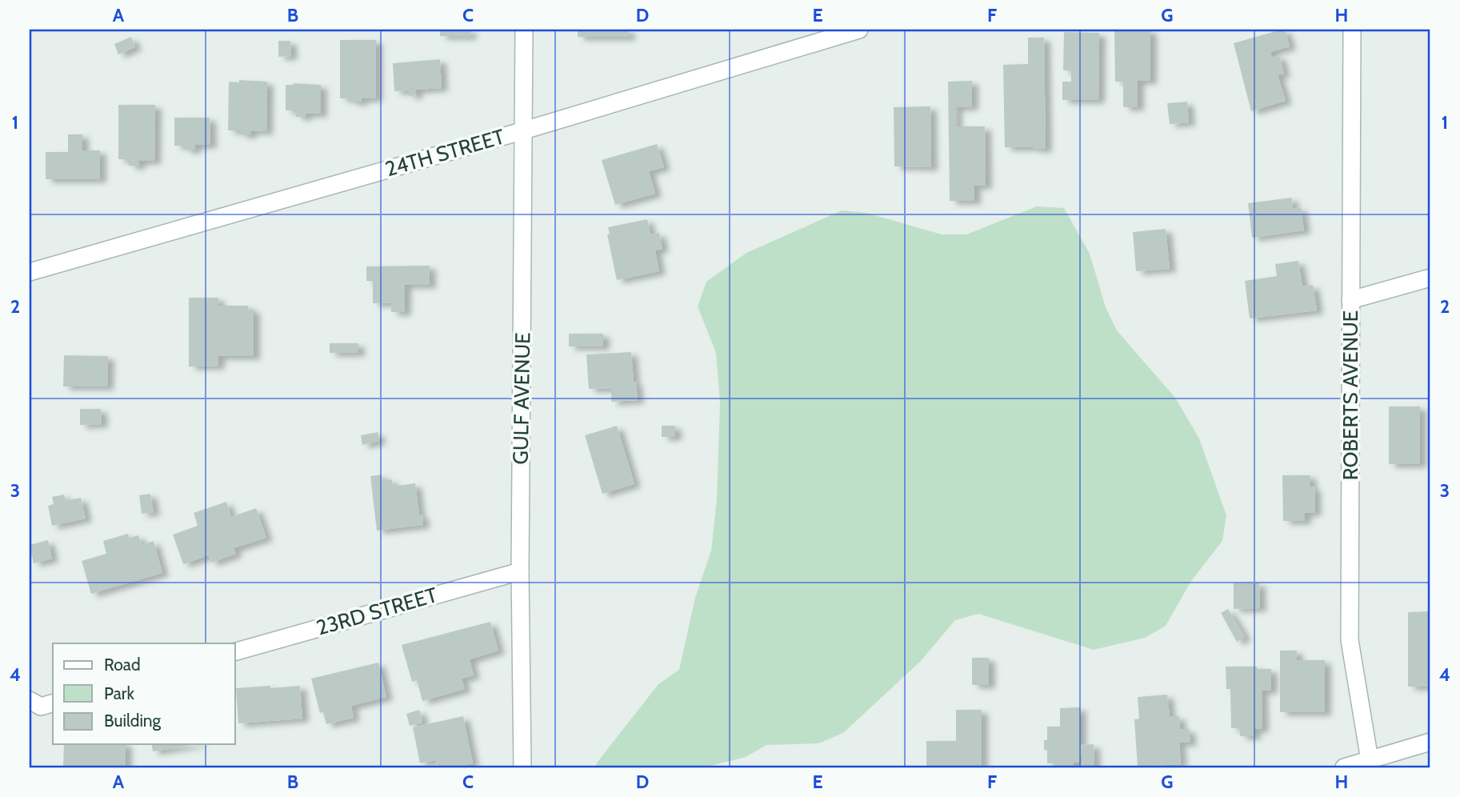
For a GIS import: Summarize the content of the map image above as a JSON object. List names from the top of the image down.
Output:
{
  "streets": {
    "street": [
      "24TH STREET",
      "ROBERTS AVENUE",
      "GULF AVENUE",
      "23RD STREET"
    ]
  },
  "crossings": [
    ["24TH STREET", "GULF AVENUE"],
    ["GULF AVENUE", "23RD STREET"]
  ],
  "legend": ["Road", "Park", "Building"],
  "grid": {
    "columns": [
      "A",
      "B",
      "C",
      "D",
      "E",
      "F",
      "G",
      "H"
    ],
    "rows": [
      "1",
      "2",
      "3",
      "4"
    ]
  }
}
